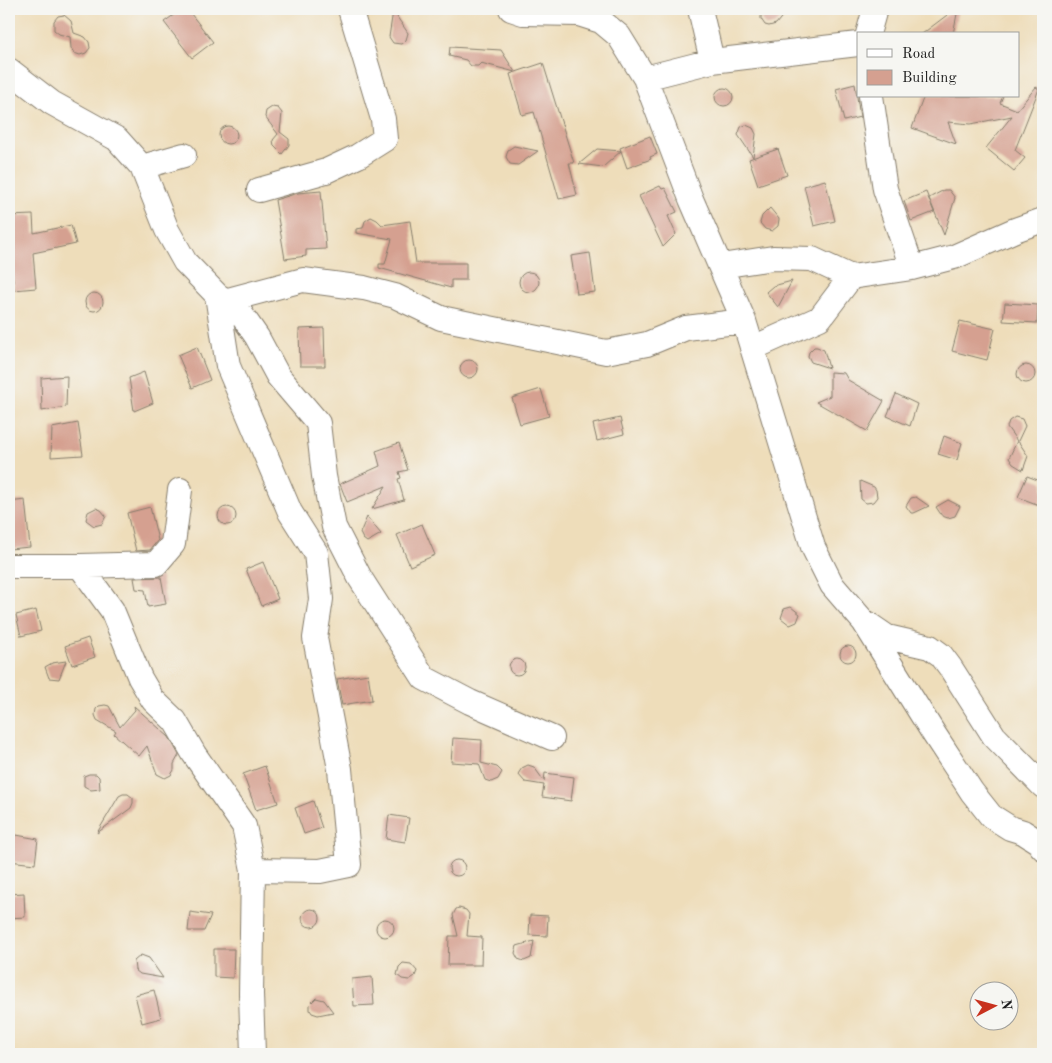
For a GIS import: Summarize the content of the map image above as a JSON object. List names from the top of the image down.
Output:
{
  "legend": ["Road", "Building"],
  "north": "right"
}
